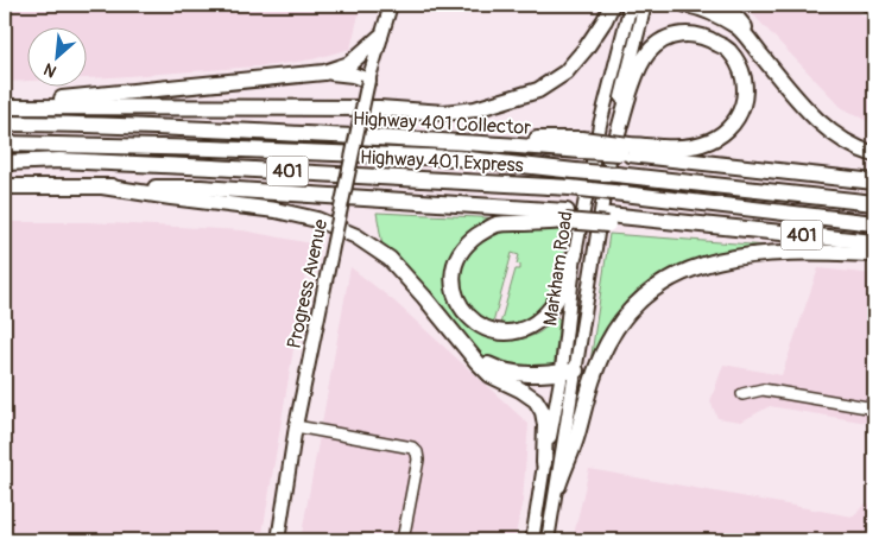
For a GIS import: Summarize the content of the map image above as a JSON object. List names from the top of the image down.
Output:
{
  "streets": {
    "highway": ["Highway 401 Collector", "Highway 401 Express", "401"],
    "main road": ["Markham Road", "Progress Avenue"]
  },
  "north": "bottom left"
}
